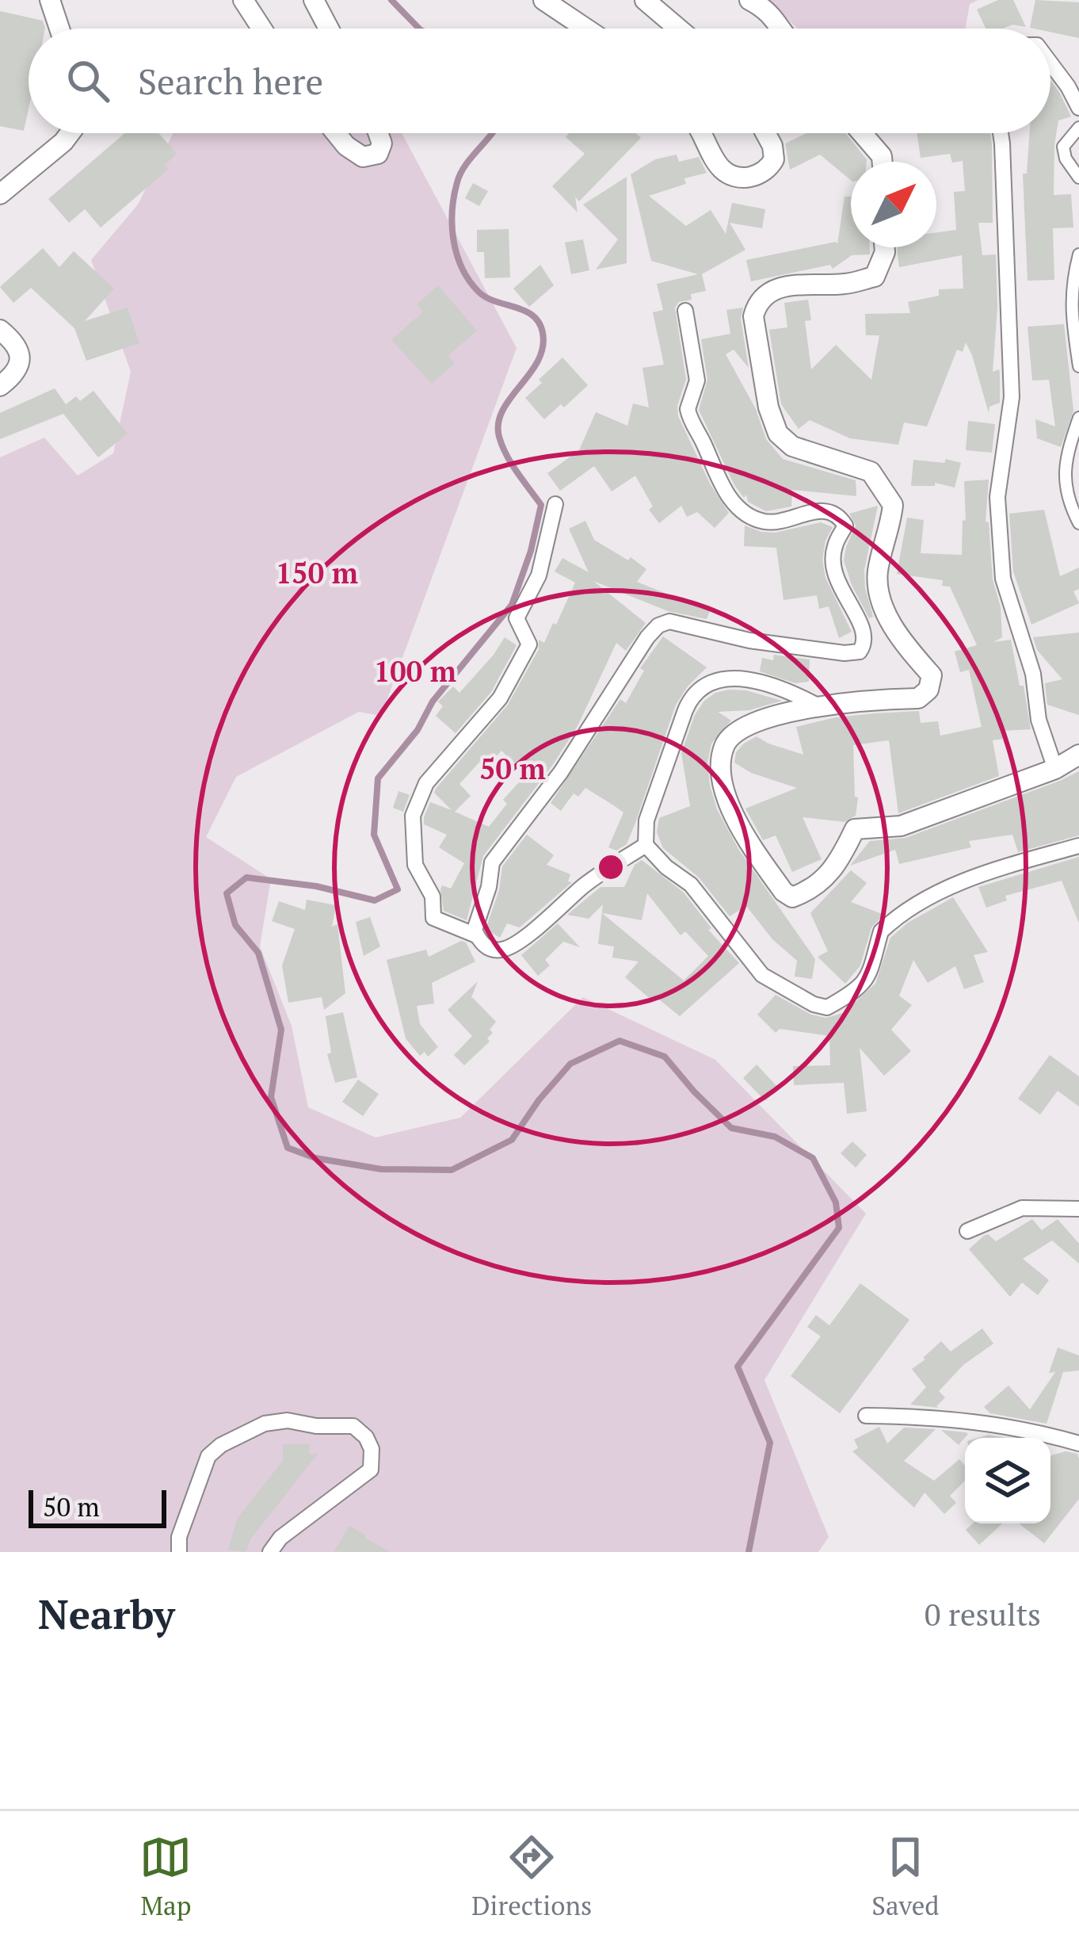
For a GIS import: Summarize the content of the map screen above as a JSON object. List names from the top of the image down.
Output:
{
  "scale_bar": "50 m",
  "north": "top right",
  "page": {
    "search": "Search here",
    "scale": "50 m",
    "heading": ["Nearby", "0 results"],
    "nav": ["Map", "Directions", "Saved"]
  },
  "rings": ["150 m", "100 m", "50 m"]
}
